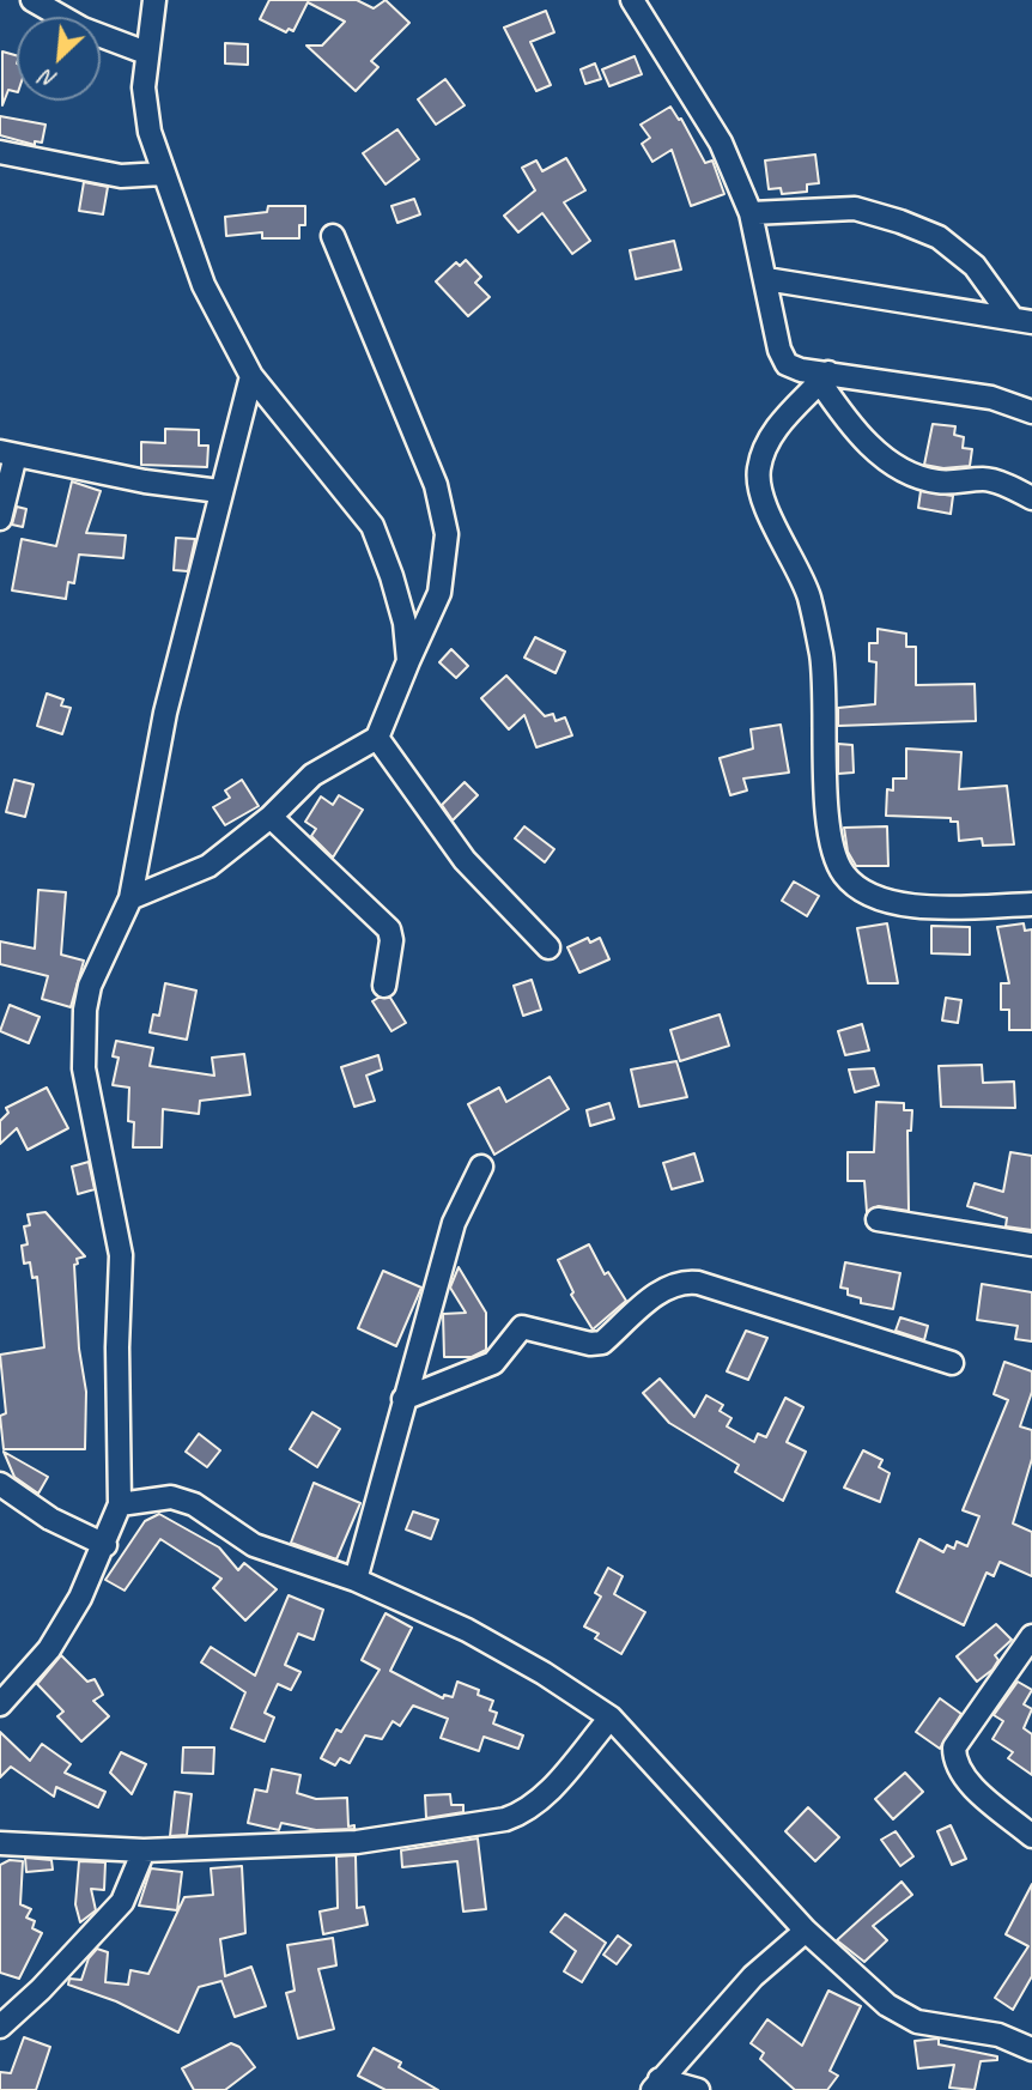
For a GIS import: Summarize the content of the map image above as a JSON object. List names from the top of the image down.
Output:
{
  "north": "bottom left"
}
